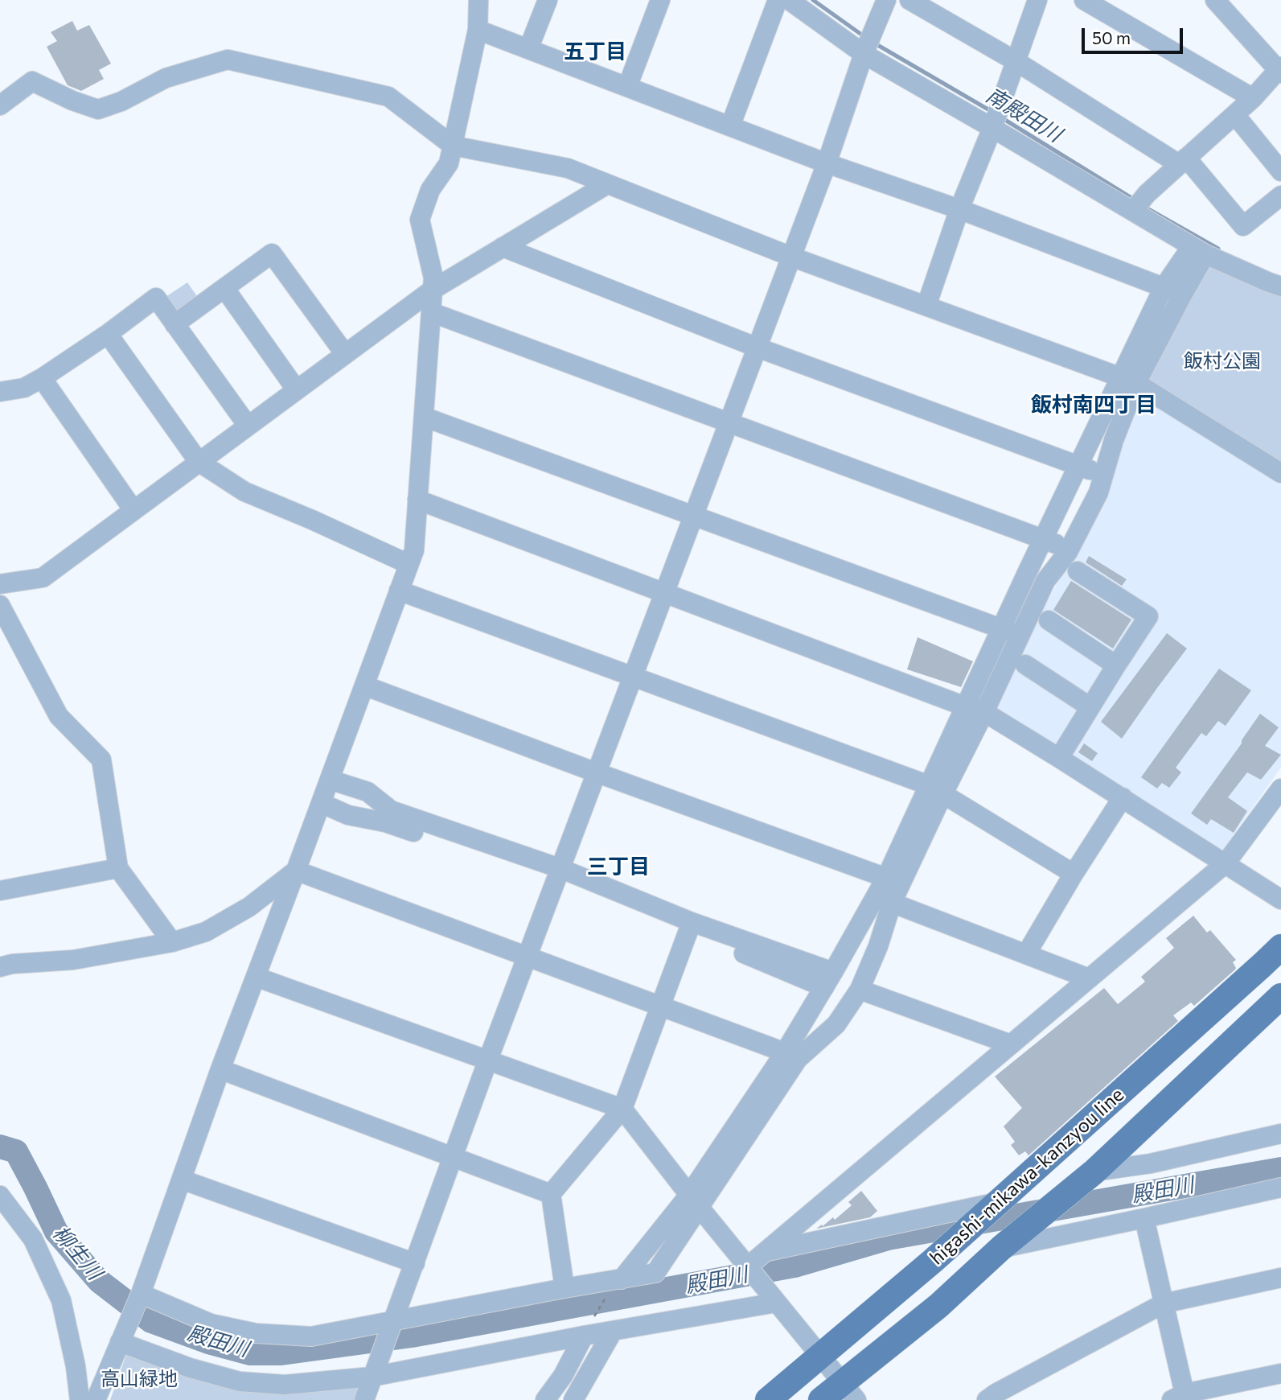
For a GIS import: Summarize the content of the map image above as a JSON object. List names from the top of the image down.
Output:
{
  "streets": {
    "main road": ["higashi-mikawa-kanzyou line"]
  },
  "districts": ["五丁目", "飯村南四丁目", "三丁目"],
  "water": ["南殿田川", "殿田川", "柳生川"],
  "parks": ["飯村公園", "高山緑地"],
  "scale_bar": "50 m"
}
